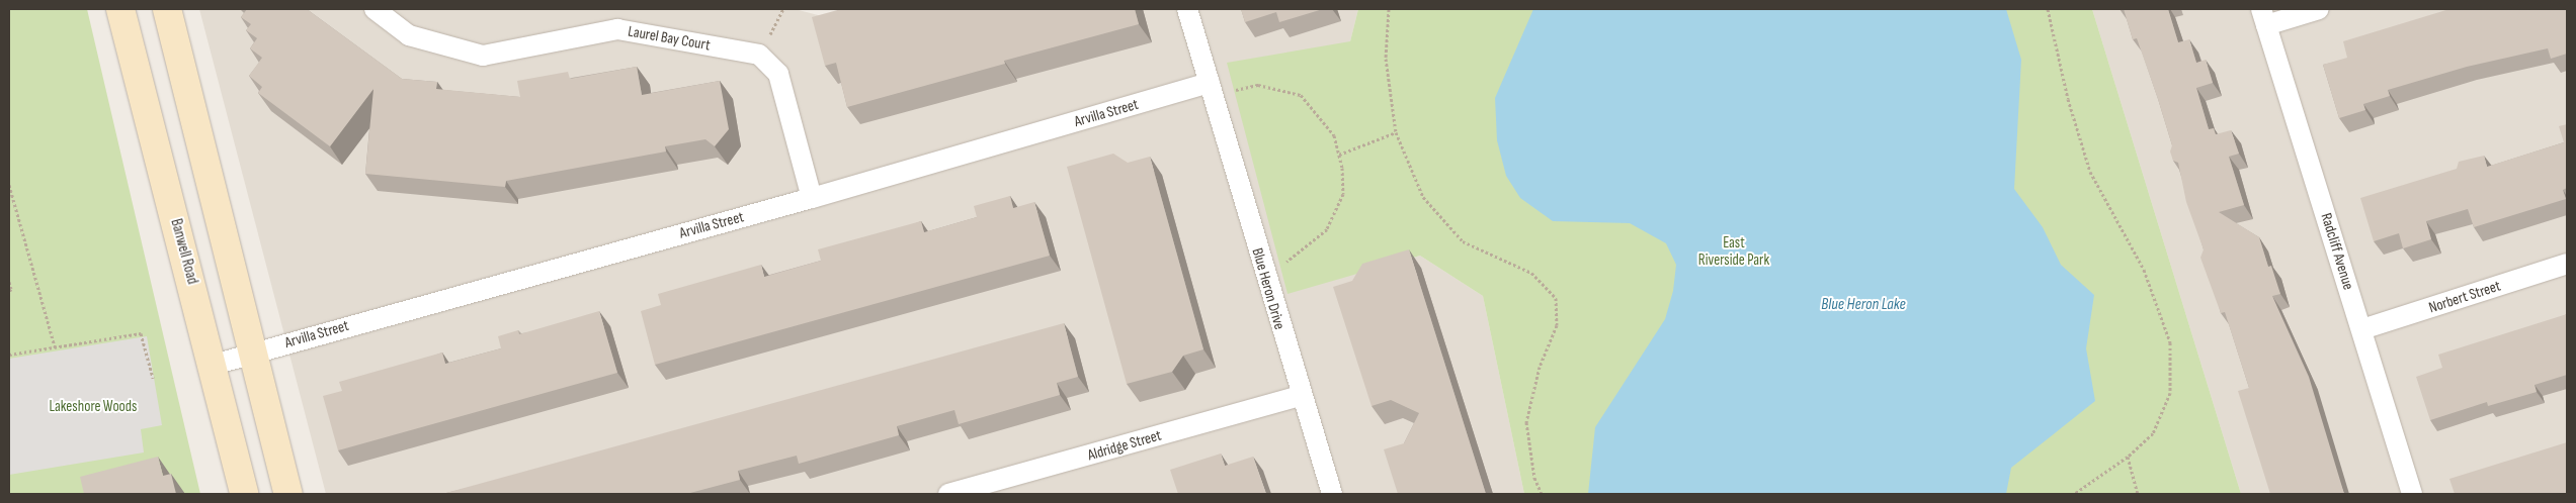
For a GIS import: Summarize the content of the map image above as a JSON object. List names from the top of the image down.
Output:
{
  "streets": {
    "main road": ["Banwell Road"],
    "street": [
      "Laurel Bay Court",
      "Arvilla Street",
      "Radcliff Avenue",
      "Blue Heron Drive",
      "Norbert Street",
      "Aldridge Street"
    ]
  },
  "crossings": [
    ["Arvilla Street", "Banwell Road"],
    ["Arvilla Street", "Blue Heron Drive"],
    ["Radcliff Avenue", "Norbert Street"],
    ["Blue Heron Drive", "Aldridge Street"]
  ],
  "water": ["Blue Heron Lake"],
  "parks": ["East Riverside Park", "Lakeshore Woods"]
}
